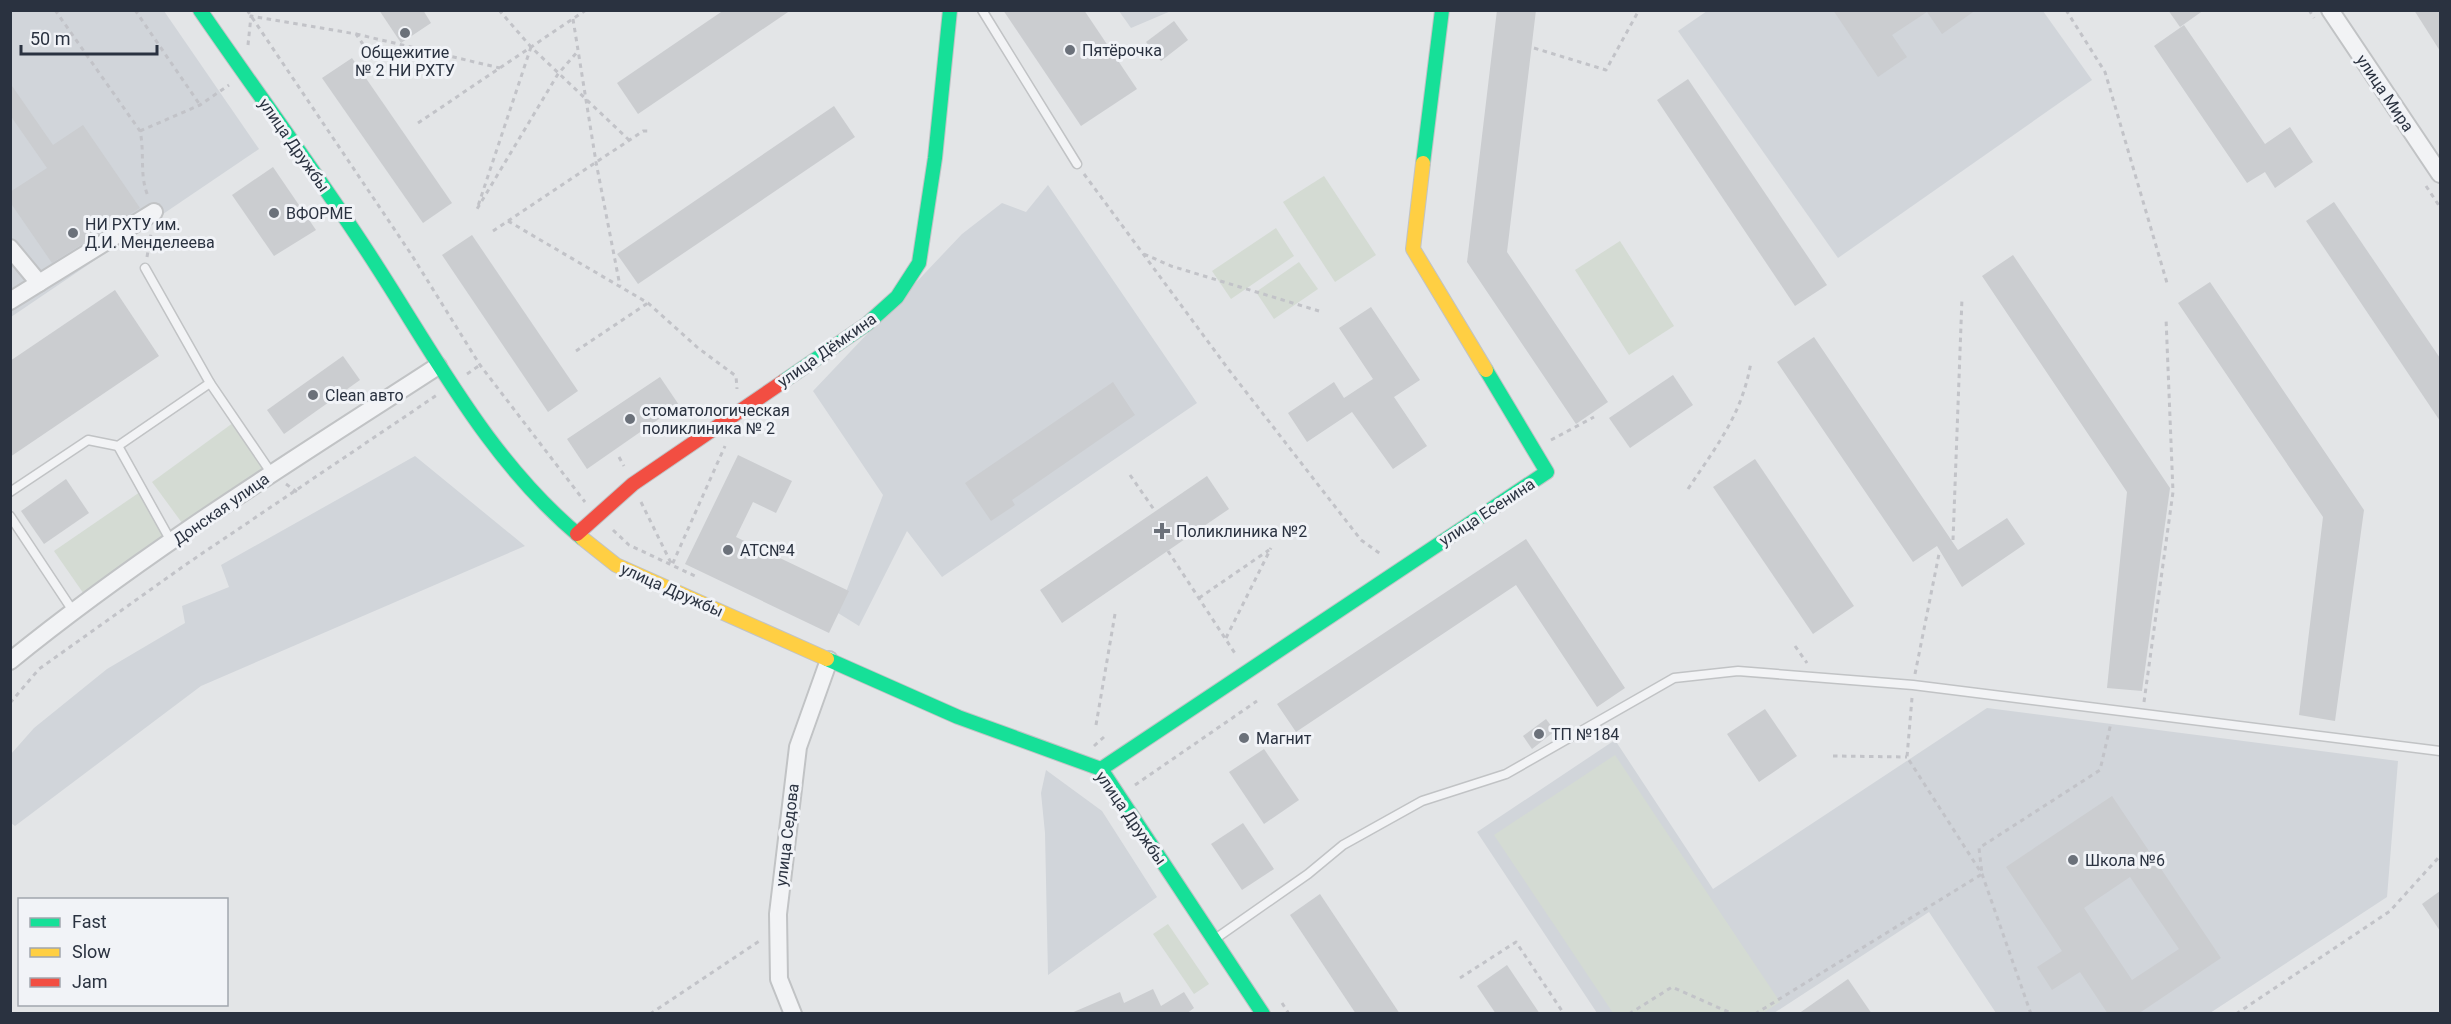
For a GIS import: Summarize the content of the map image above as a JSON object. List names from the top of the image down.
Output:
{
  "streets": {
    "street": [
      "улица Мира",
      "улица Дружбы",
      "улица Дёмкина",
      "Донская улица",
      "улица Есенина",
      "улица Седова"
    ]
  },
  "crossings": [
    ["улица Дружбы", "улица Дёмкина"],
    ["улица Дружбы", "Донская улица"],
    ["улица Дружбы", "улица Есенина"],
    ["улица Дружбы", "улица Седова"]
  ],
  "places": {
    "other": [
      "Общежитие № 2 НИ РХТУ",
      "Пятёрочка",
      "ВФОРМЕ",
      "НИ РХТУ им. Д.И. Менделеева",
      "Сlean авто",
      "стоматологическая поликлиника № 2",
      "АТС№4",
      "ТП №184",
      "Магнит",
      "Школа №6"
    ],
    "health": ["Поликлиника №2"]
  },
  "legend": ["Fast", "Slow", "Jam"],
  "scale_bar": "50 m"
}
